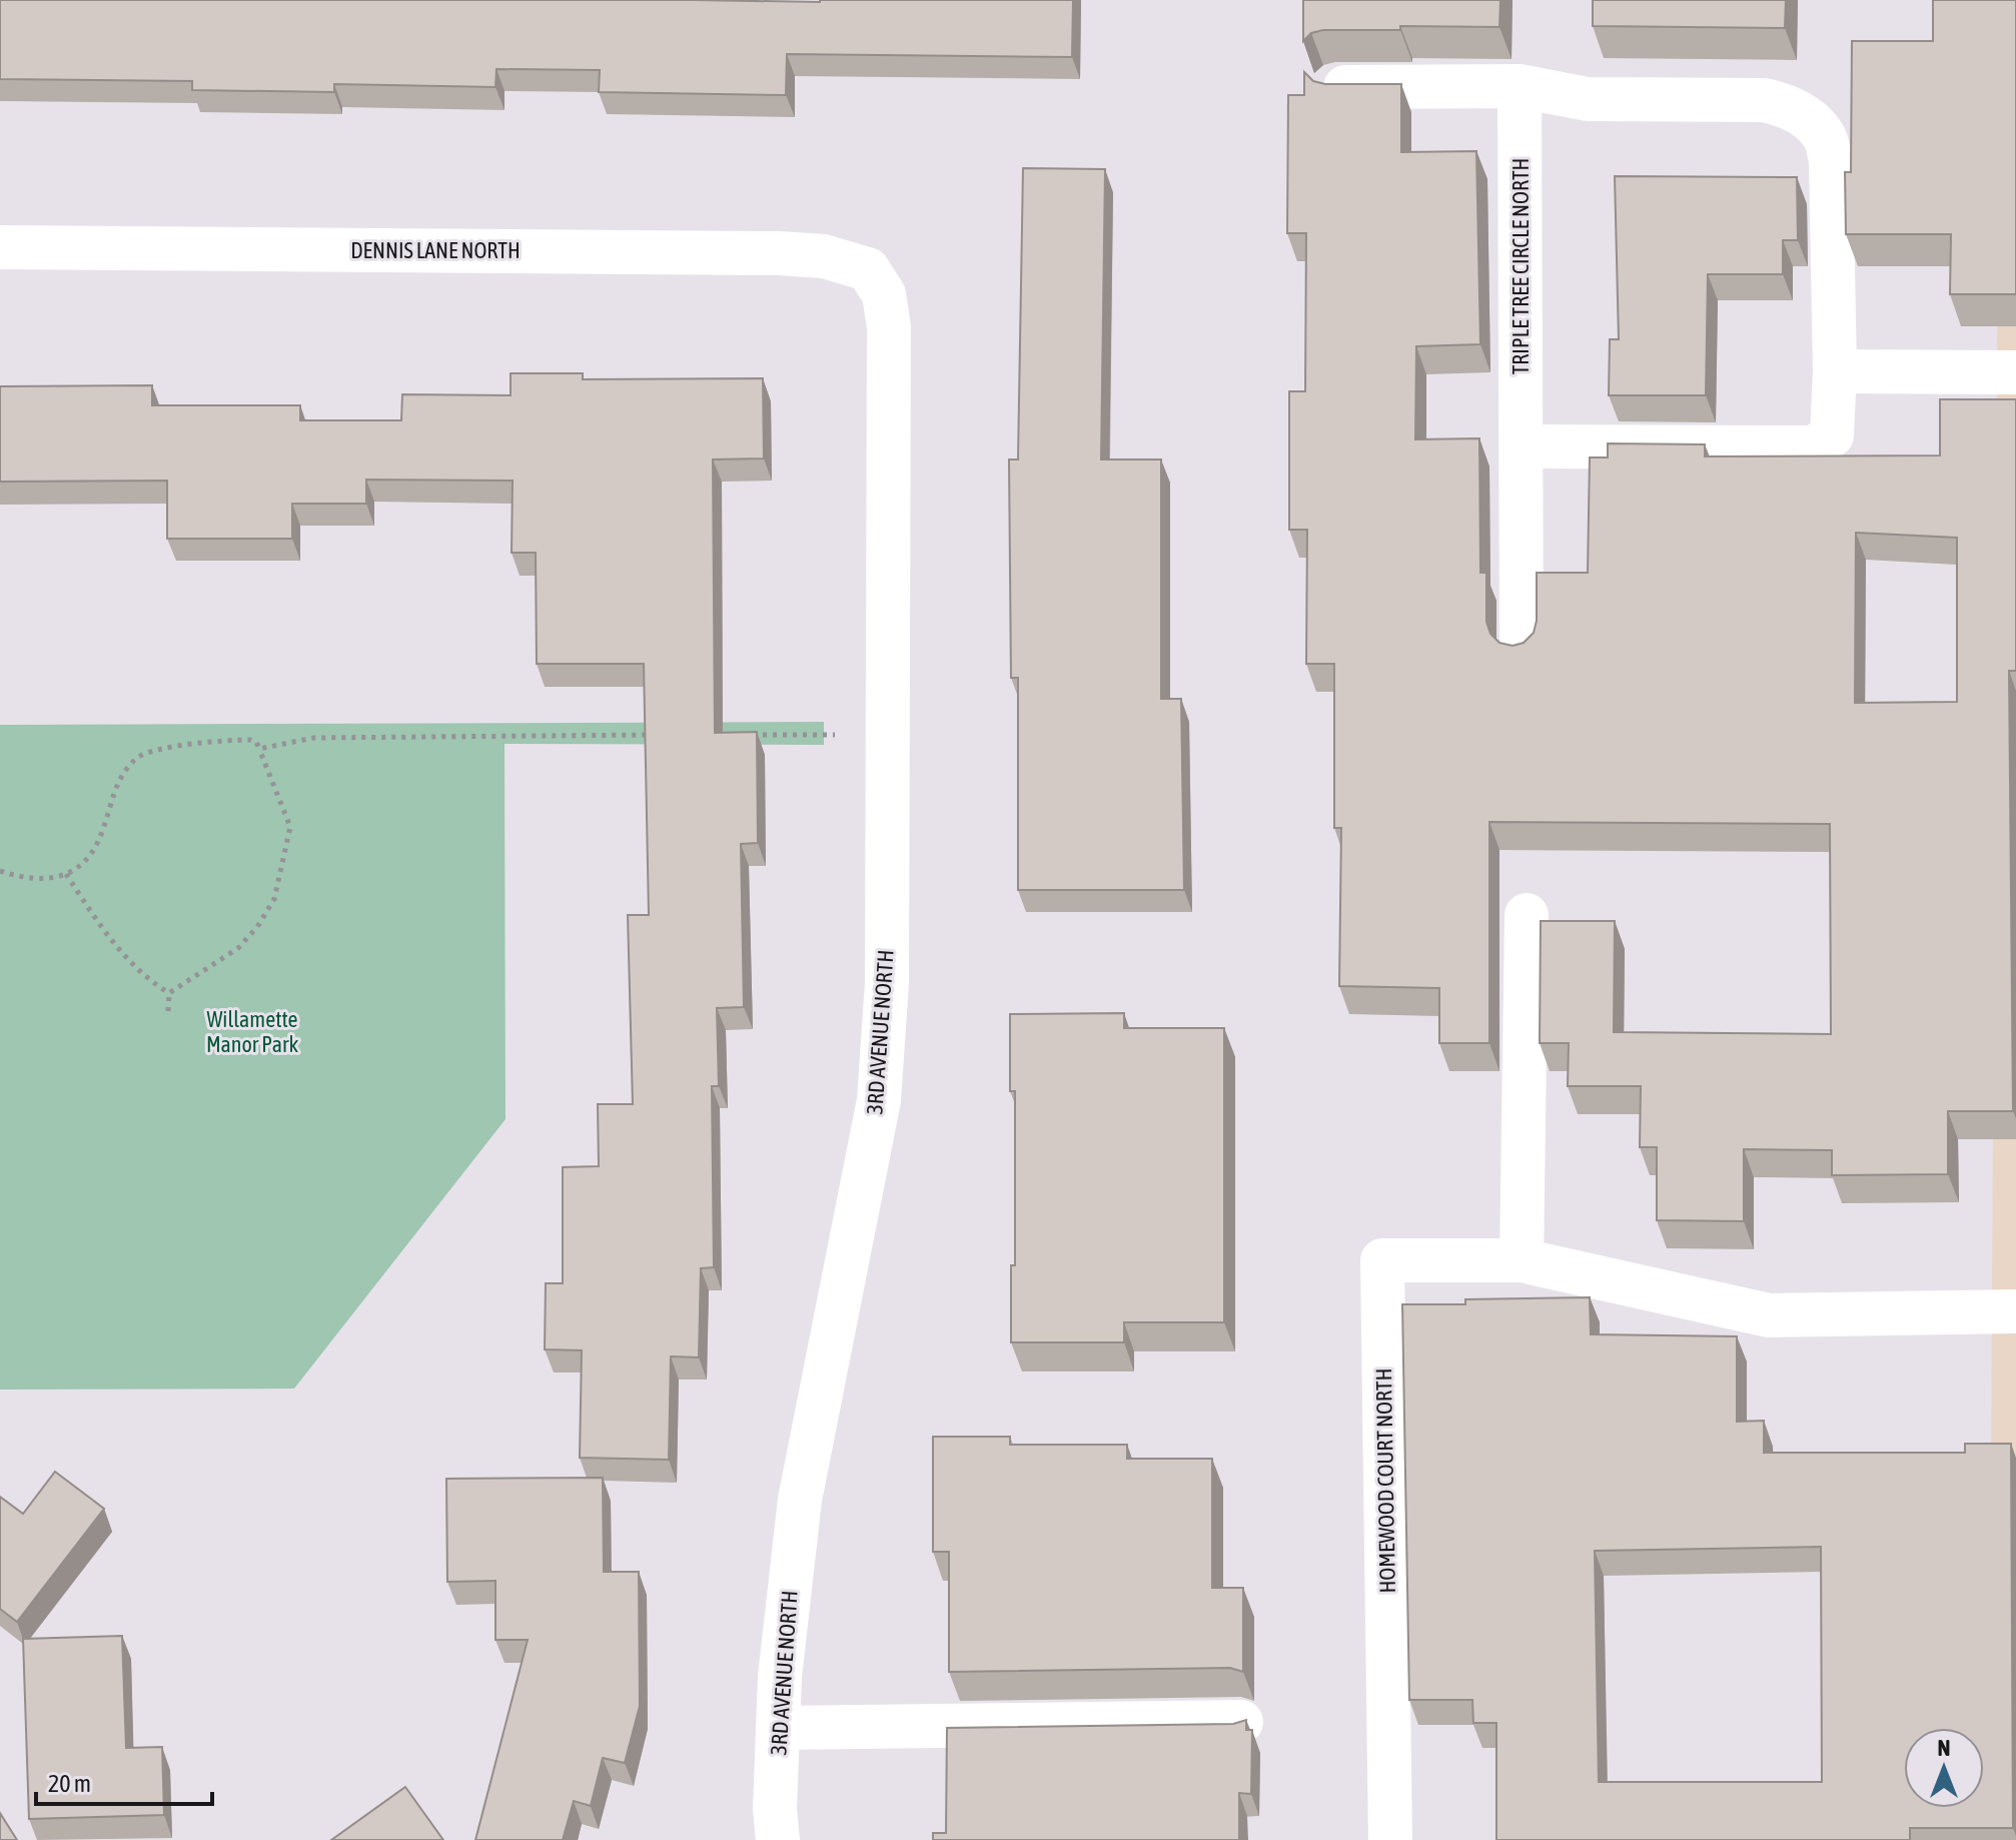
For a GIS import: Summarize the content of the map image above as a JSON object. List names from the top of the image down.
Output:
{
  "streets": {
    "street": [
      "DENNIS LANE NORTH",
      "TRIPLE TREE CIRCLE NORTH",
      "3RD AVENUE NORTH",
      "HOMEWOOD COURT NORTH"
    ]
  },
  "crossings": [
    ["DENNIS LANE NORTH", "3RD AVENUE NORTH"]
  ],
  "parks": ["Willamette Manor Park"],
  "scale_bar": "20 m",
  "north": "top"
}
